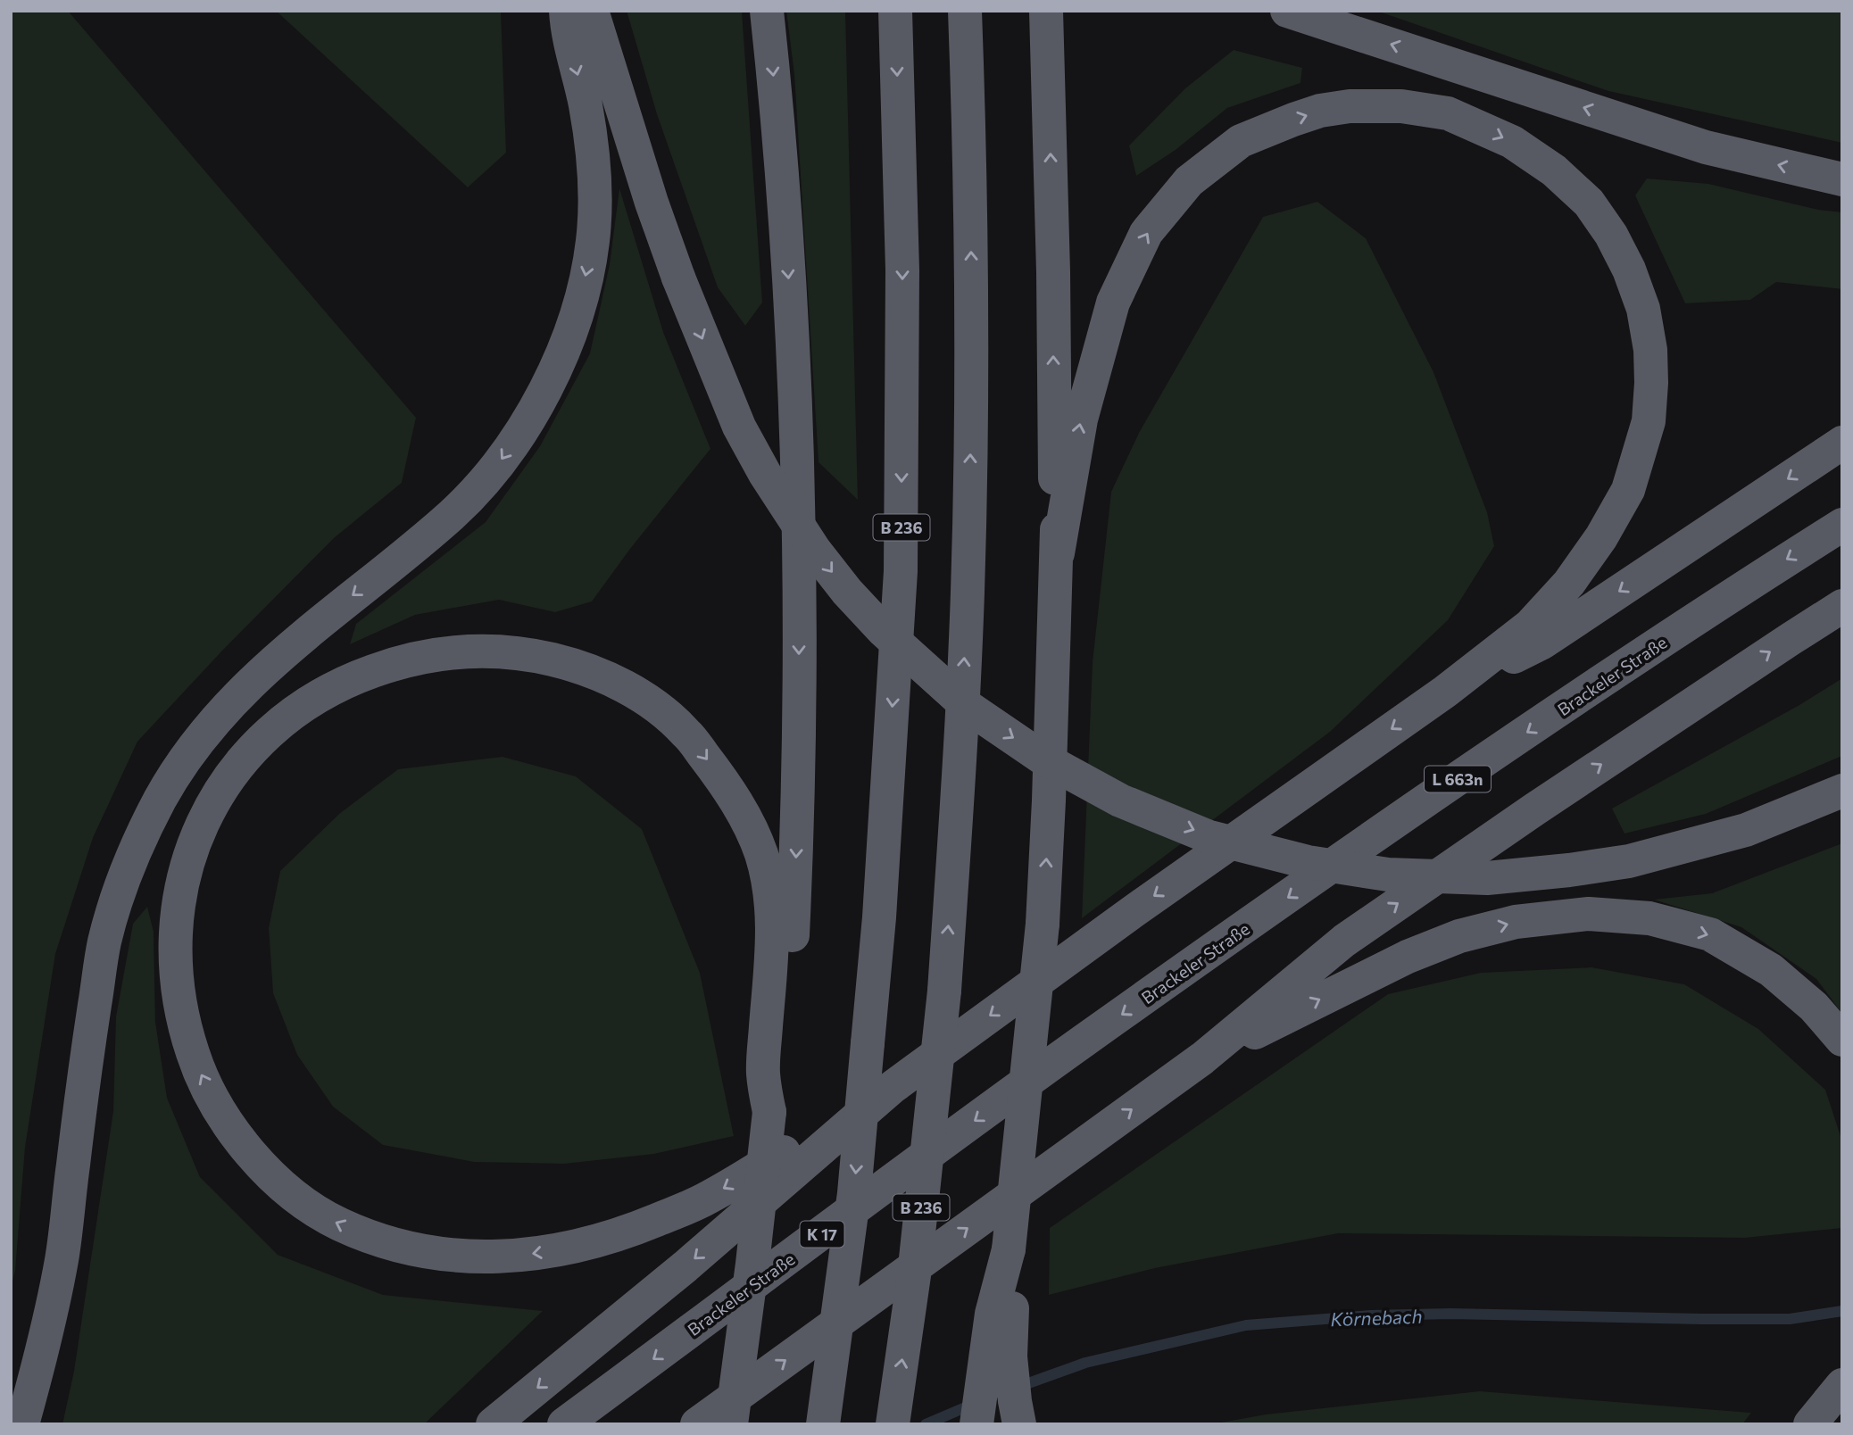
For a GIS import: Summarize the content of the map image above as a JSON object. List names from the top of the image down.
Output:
{
  "streets": {
    "highway": [
      "B 236",
      "Brackeler Straße",
      "L 663n",
      "K 17"
    ]
  },
  "water": ["Körnebach"]
}
